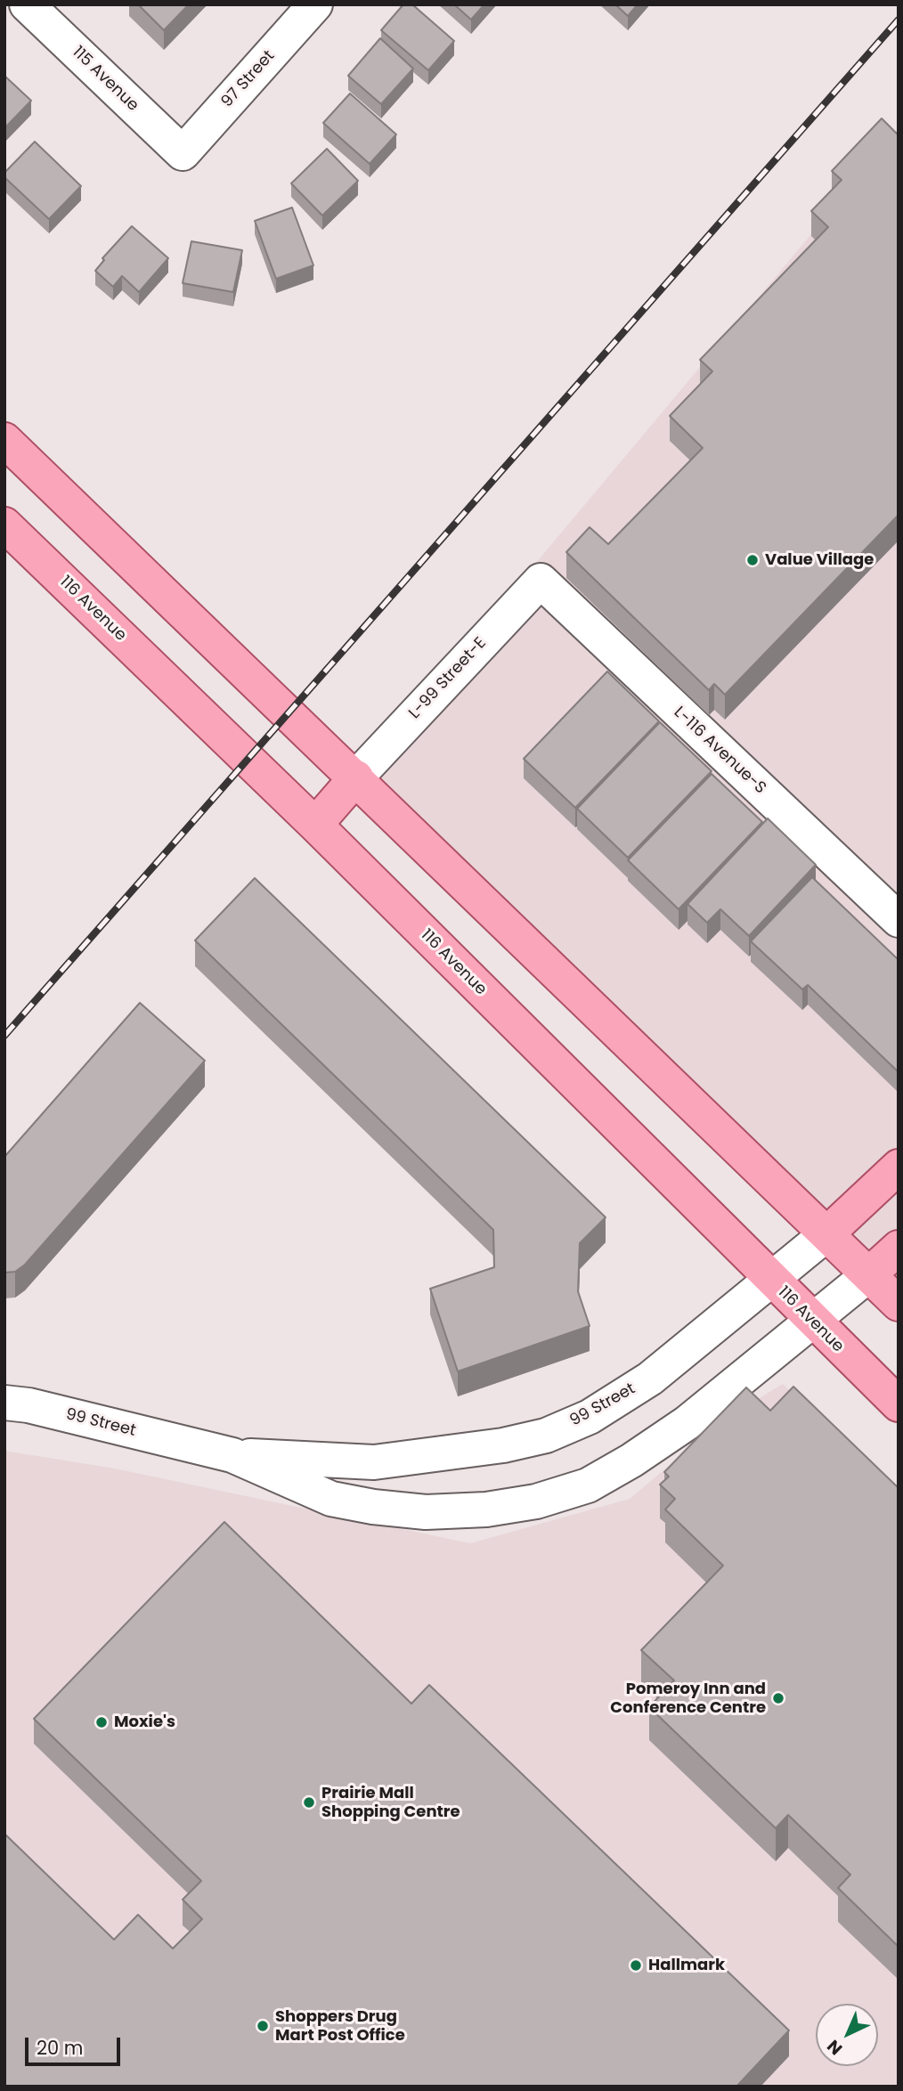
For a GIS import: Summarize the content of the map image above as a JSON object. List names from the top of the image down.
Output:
{
  "streets": {
    "main road": ["116 Avenue", "99 Street"],
    "street": [
      "115 Avenue",
      "97 Street",
      "L-99 Street-E",
      "L-116 Avenue-S"
    ]
  },
  "crossings": [
    ["115 Avenue", "97 Street"],
    ["116 Avenue", "99 Street"],
    ["L-99 Street-E", "L-116 Avenue-S"]
  ],
  "places": [
    "Value Village",
    "Pomeroy Inn and Conference Centre",
    "Moxie's",
    "Prairie Mall Shopping Centre",
    "Hallmark",
    "Shoppers Drug Mart Post Office"
  ],
  "scale_bar": "20 m",
  "north": "bottom left"
}
